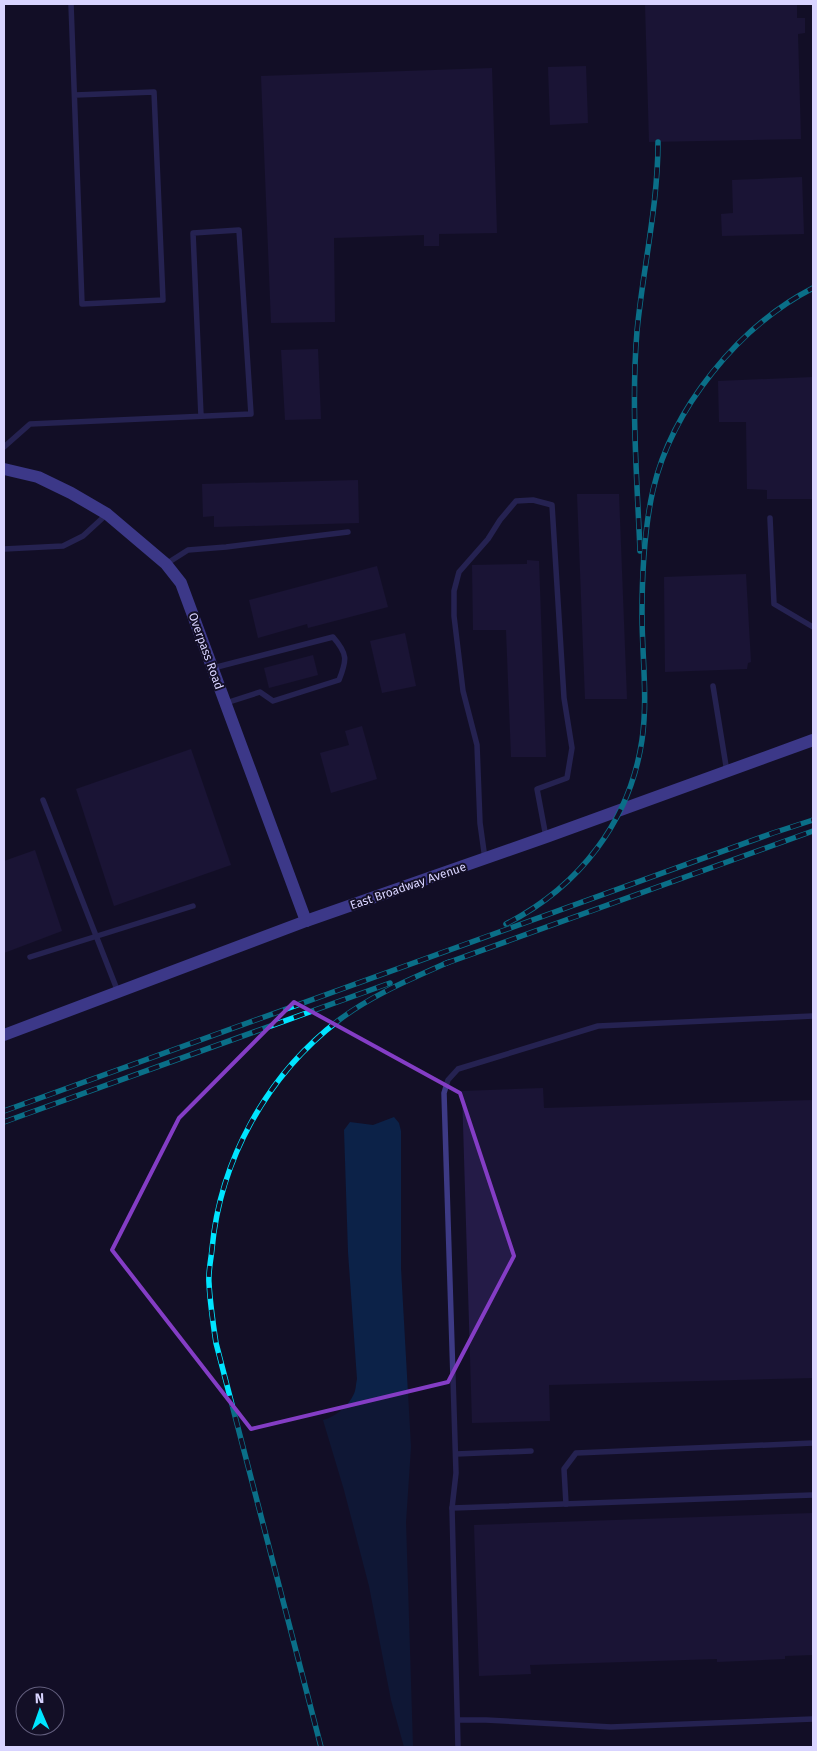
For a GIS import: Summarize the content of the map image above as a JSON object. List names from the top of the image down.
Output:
{
  "streets": {
    "main road": ["Overpass Road", "East Broadway Avenue"]
  },
  "crossings": [
    ["Overpass Road", "East Broadway Avenue"]
  ],
  "north": "top"
}
